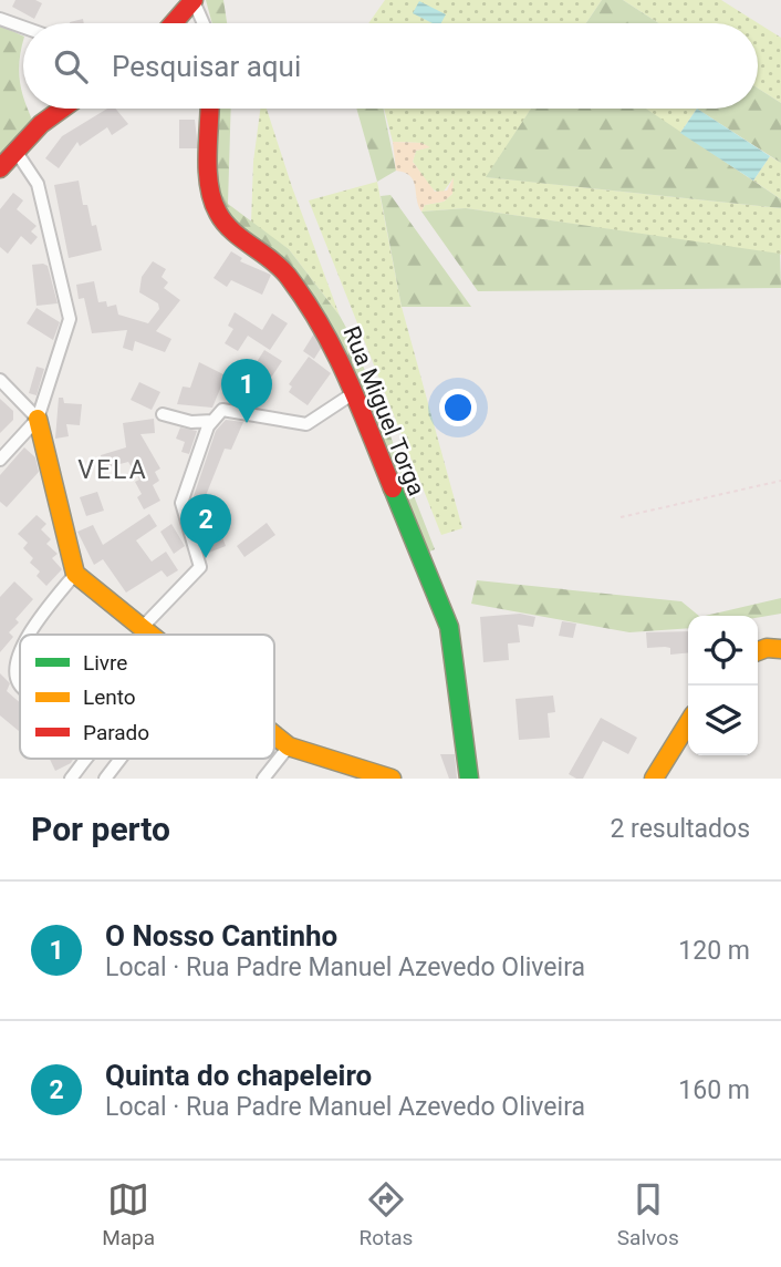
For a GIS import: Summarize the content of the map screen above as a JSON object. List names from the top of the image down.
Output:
{
  "streets": {
    "street": ["Rua Miguel Torga"]
  },
  "districts": ["VELA"],
  "legend": ["Livre", "Lento", "Parado"],
  "page": {
    "search": "Pesquisar aqui",
    "pins": ["1", "2"],
    "heading": ["Por perto", "2 resultados"],
    "list": [
      {
        "mark": "1",
        "name": "O Nosso Cantinho",
        "note": "Local · Rua Padre Manuel Azevedo Oliveira",
        "value": "120 m"
      },
      {
        "mark": "2",
        "name": "Quinta do chapeleiro",
        "note": "Local · Rua Padre Manuel Azevedo Oliveira",
        "value": "160 m"
      }
    ],
    "nav": ["Mapa", "Rotas", "Salvos"]
  }
}
